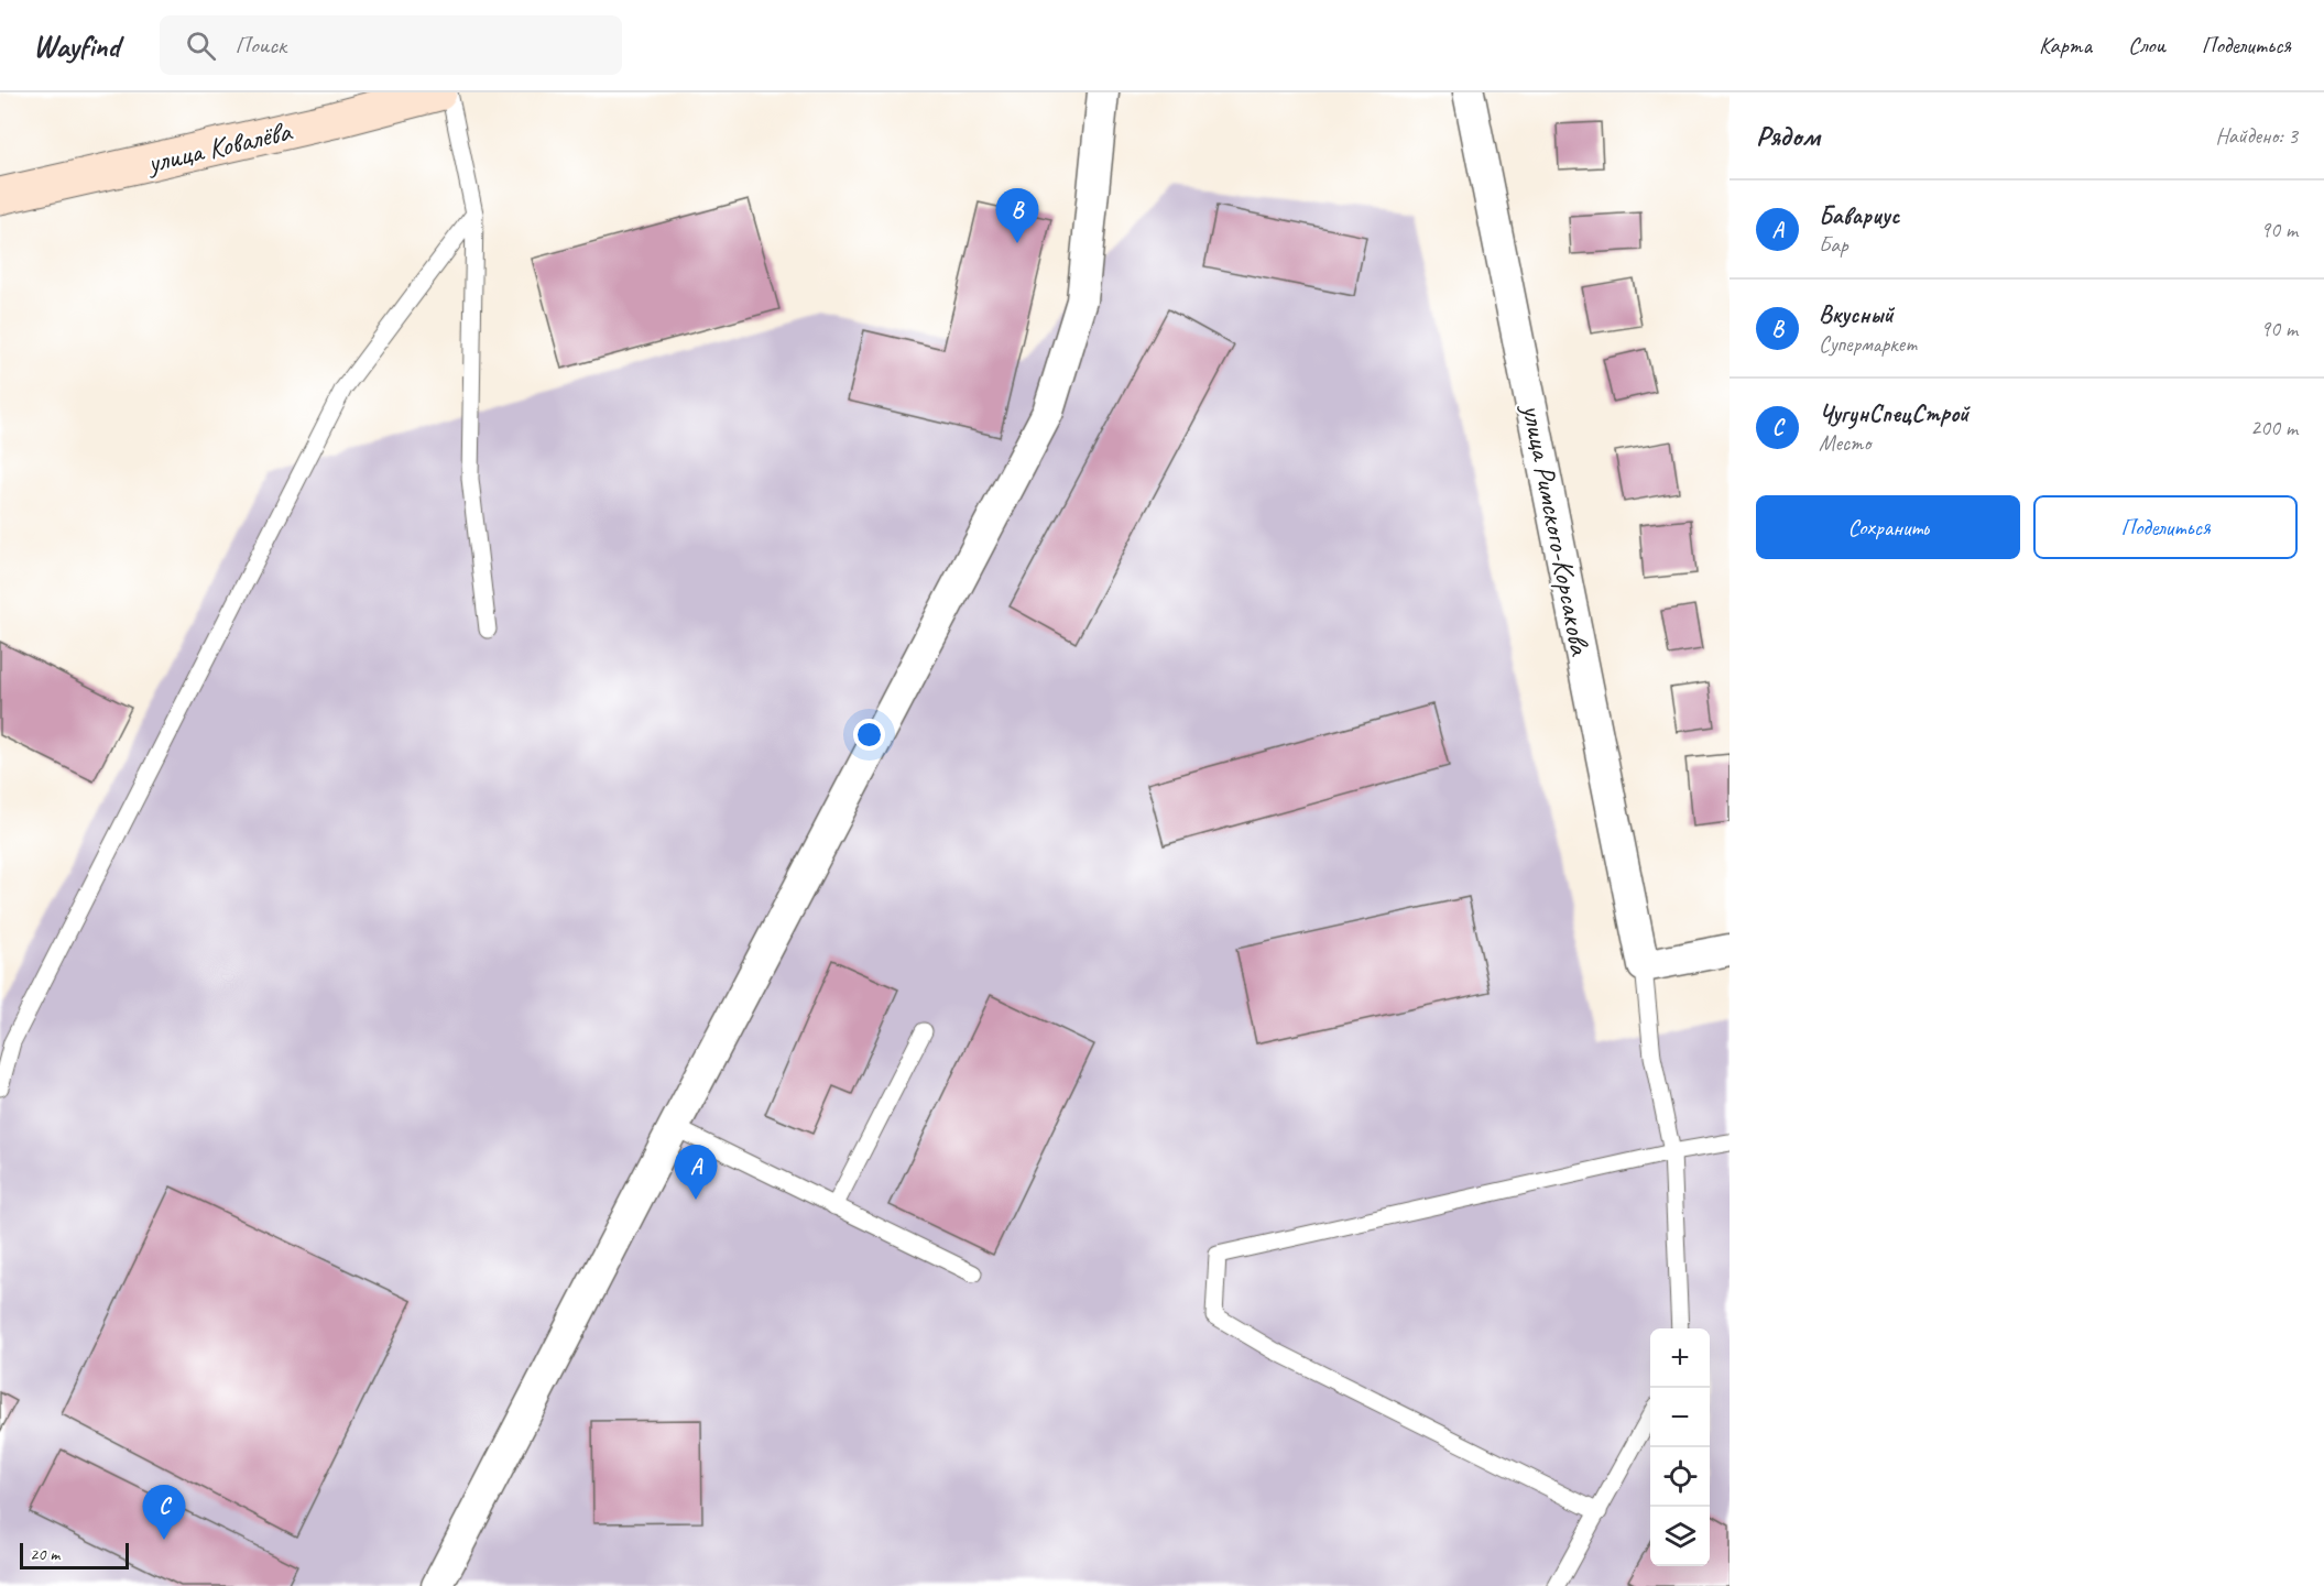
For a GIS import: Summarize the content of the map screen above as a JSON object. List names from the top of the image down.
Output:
{
  "streets": {
    "street": ["улица Ковалёва", "улица Римского-Корсакова"]
  },
  "scale_bar": "20 m",
  "page": {
    "header": "Wayfind",
    "search": "Поиск",
    "nav": ["Карта", "Слои", "Поделиться"],
    "heading": ["Рядом", "Найдено: 3"],
    "list": [
      {
        "mark": "A",
        "name": "Бавариус",
        "note": "Бар",
        "value": "90 m"
      },
      {
        "mark": "B",
        "name": "Вкусный",
        "note": "Супермаркет",
        "value": "90 m"
      },
      {
        "mark": "C",
        "name": "ЧугунСпецСтрой",
        "note": "Место",
        "value": "200 m"
      }
    ],
    "pins": ["B", "A", "C"],
    "buttons": ["Сохранить", "Поделиться"],
    "map_buttons": ["+", "−"],
    "scale": "20 m"
  }
}
